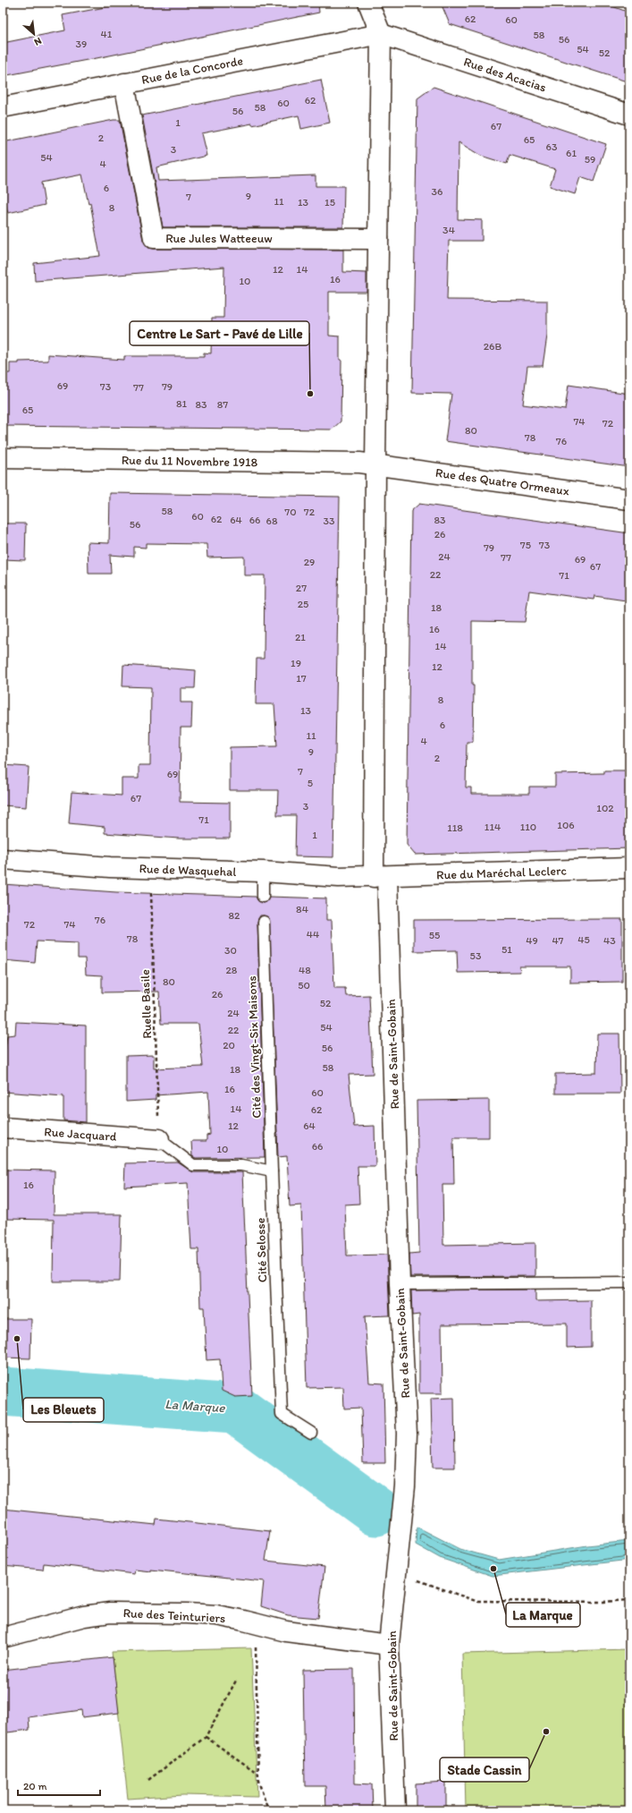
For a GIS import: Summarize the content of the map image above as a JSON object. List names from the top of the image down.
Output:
{
  "streets": {
    "street": [
      "Rue de la Concorde",
      "Rue des Acacias",
      "Rue Jules Watteeuw",
      "Rue du 11 Novembre 1918",
      "Rue des Quatre Ormeaux",
      "Rue de Wasquehal",
      "Rue du Maréchal Leclerc",
      "Rue de Saint-Gobain",
      "Rue Jacquard",
      "Rue des Teinturiers"
    ],
    "lane": ["Cité des Vingt-Six Maisons", "Cité Selosse"],
    "path": ["Ruelle Basile"]
  },
  "crossings": [
    ["Rue de la Concorde", "Rue des Acacias"],
    ["Rue de la Concorde", "Rue Jules Watteeuw"],
    ["Rue de la Concorde", "Rue de Saint-Gobain"],
    ["Rue des Acacias", "Rue de Saint-Gobain"],
    ["Rue Jules Watteeuw", "Rue de Saint-Gobain"],
    ["Rue du 11 Novembre 1918", "Rue des Quatre Ormeaux"],
    ["Rue du 11 Novembre 1918", "Rue de Saint-Gobain"],
    ["Rue des Quatre Ormeaux", "Rue de Saint-Gobain"],
    ["Rue de Wasquehal", "Rue du Maréchal Leclerc"],
    ["Rue de Wasquehal", "Ruelle Basile"],
    ["Rue de Wasquehal", "Rue de Saint-Gobain"],
    ["Rue du Maréchal Leclerc", "Rue de Saint-Gobain"],
    ["Ruelle Basile", "Rue Jacquard"],
    ["Cité des Vingt-Six Maisons", "Cité Selosse"],
    ["Rue de Saint-Gobain", "Rue des Teinturiers"]
  ],
  "water": ["La Marque"],
  "places": [
    "Centre Le Sart - Pavé de Lille",
    "Les Bleuets",
    "La Marque",
    "Stade Cassin"
  ],
  "house_numbers": [
    "62",
    "60",
    "41",
    "58",
    "56",
    "39",
    "54",
    "52",
    "62",
    "60",
    "58",
    "56",
    "1",
    "67",
    "2",
    "65",
    "63",
    "3",
    "61",
    "54",
    "59",
    "4",
    "6",
    "36",
    "9",
    "7",
    "11",
    "13",
    "15",
    "8",
    "34",
    "12",
    "14",
    "16",
    "10",
    "26B",
    "69",
    "73",
    "79",
    "77",
    "81",
    "83",
    "87",
    "65",
    "74",
    "72",
    "80",
    "78",
    "76",
    "58",
    "70",
    "72",
    "60",
    "62",
    "64",
    "66",
    "83",
    "68",
    "33",
    "56",
    "26",
    "75",
    "73",
    "79",
    "24",
    "77",
    "69",
    "29",
    "67",
    "22",
    "71",
    "27",
    "25",
    "18",
    "16",
    "21",
    "14",
    "19",
    "12",
    "17",
    "8",
    "13",
    "6",
    "11",
    "4",
    "9",
    "2",
    "7",
    "69",
    "5",
    "67",
    "3",
    "102",
    "71",
    "106",
    "114",
    "110",
    "118",
    "1",
    "84",
    "82",
    "76",
    "72",
    "74",
    "44",
    "55",
    "78",
    "45",
    "49",
    "47",
    "43",
    "51",
    "30",
    "53",
    "28",
    "48",
    "80",
    "50",
    "26",
    "52",
    "24",
    "54",
    "22",
    "20",
    "56",
    "58",
    "18",
    "16",
    "60",
    "14",
    "62",
    "12",
    "64",
    "66",
    "10",
    "16"
  ],
  "scale_bar": "20 m",
  "north": "bottom right"
}
